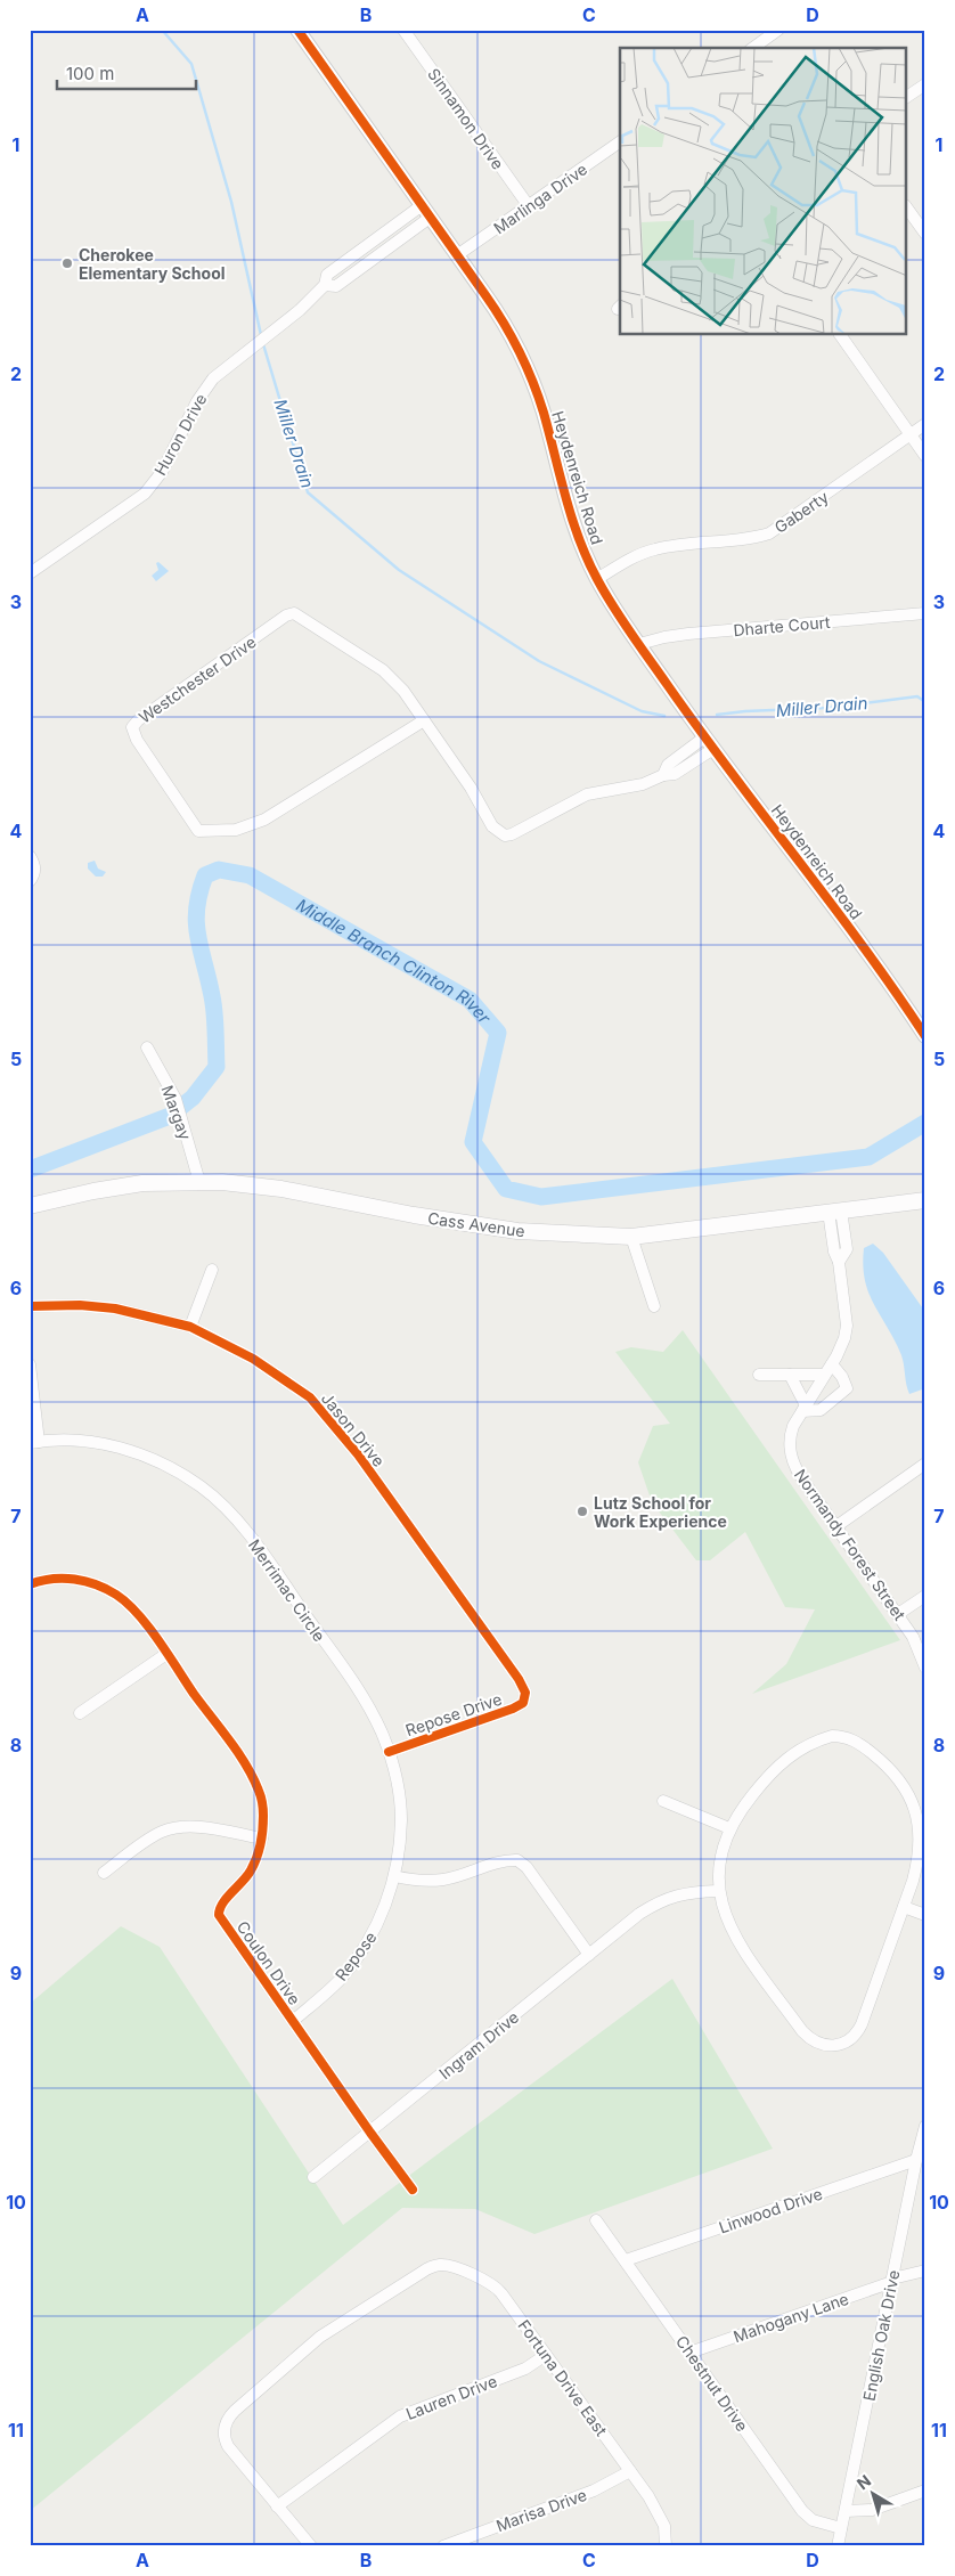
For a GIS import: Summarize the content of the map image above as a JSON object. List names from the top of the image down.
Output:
{
  "streets": {
    "main road": ["Cass Avenue"],
    "street": [
      "Sinnamon Drive",
      "Marlinga Drive",
      "Huron Drive",
      "Heydenreich Road",
      "Gaberty",
      "Dharte Court",
      "Westchester Drive",
      "Margay",
      "Jason Drive",
      "Normandy Forest Street",
      "Merrimac Circle",
      "Repose Drive",
      "Repose",
      "Coulon Drive",
      "Ingram Drive",
      "Linwood Drive",
      "Mahogany Lane",
      "English Oak Drive",
      "Fortuna Drive East",
      "Chestnut Drive",
      "Lauren Drive",
      "Marisa Drive"
    ]
  },
  "crossings": [
    ["Sinnamon Drive", "Marlinga Drive"],
    ["Marlinga Drive", "Heydenreich Road"],
    ["Huron Drive", "Heydenreich Road"],
    ["Heydenreich Road", "Gaberty"],
    ["Heydenreich Road", "Dharte Court"],
    ["Heydenreich Road", "Westchester Drive"],
    ["Margay", "Cass Avenue"],
    ["Cass Avenue", "Normandy Forest Street"],
    ["Jason Drive", "Repose Drive"],
    ["Merrimac Circle", "Repose Drive"],
    ["Merrimac Circle", "Repose"],
    ["Repose", "Coulon Drive"],
    ["Coulon Drive", "Ingram Drive"],
    ["Linwood Drive", "English Oak Drive"],
    ["Linwood Drive", "Chestnut Drive"],
    ["Mahogany Lane", "English Oak Drive"],
    ["Mahogany Lane", "Chestnut Drive"],
    ["English Oak Drive", "Chestnut Drive"],
    ["Fortuna Drive East", "Lauren Drive"],
    ["Fortuna Drive East", "Marisa Drive"]
  ],
  "water": ["Miller Drain", "Middle Branch Clinton River"],
  "places": ["Cherokee Elementary School", "Lutz School for Work Experience"],
  "scale_bar": "100 m",
  "north": "top left",
  "grid": {
    "columns": [
      "A",
      "B",
      "C",
      "D"
    ],
    "rows": [
      "1",
      "2",
      "3",
      "4",
      "5",
      "6",
      "7",
      "8",
      "9",
      "10",
      "11"
    ]
  }
}
